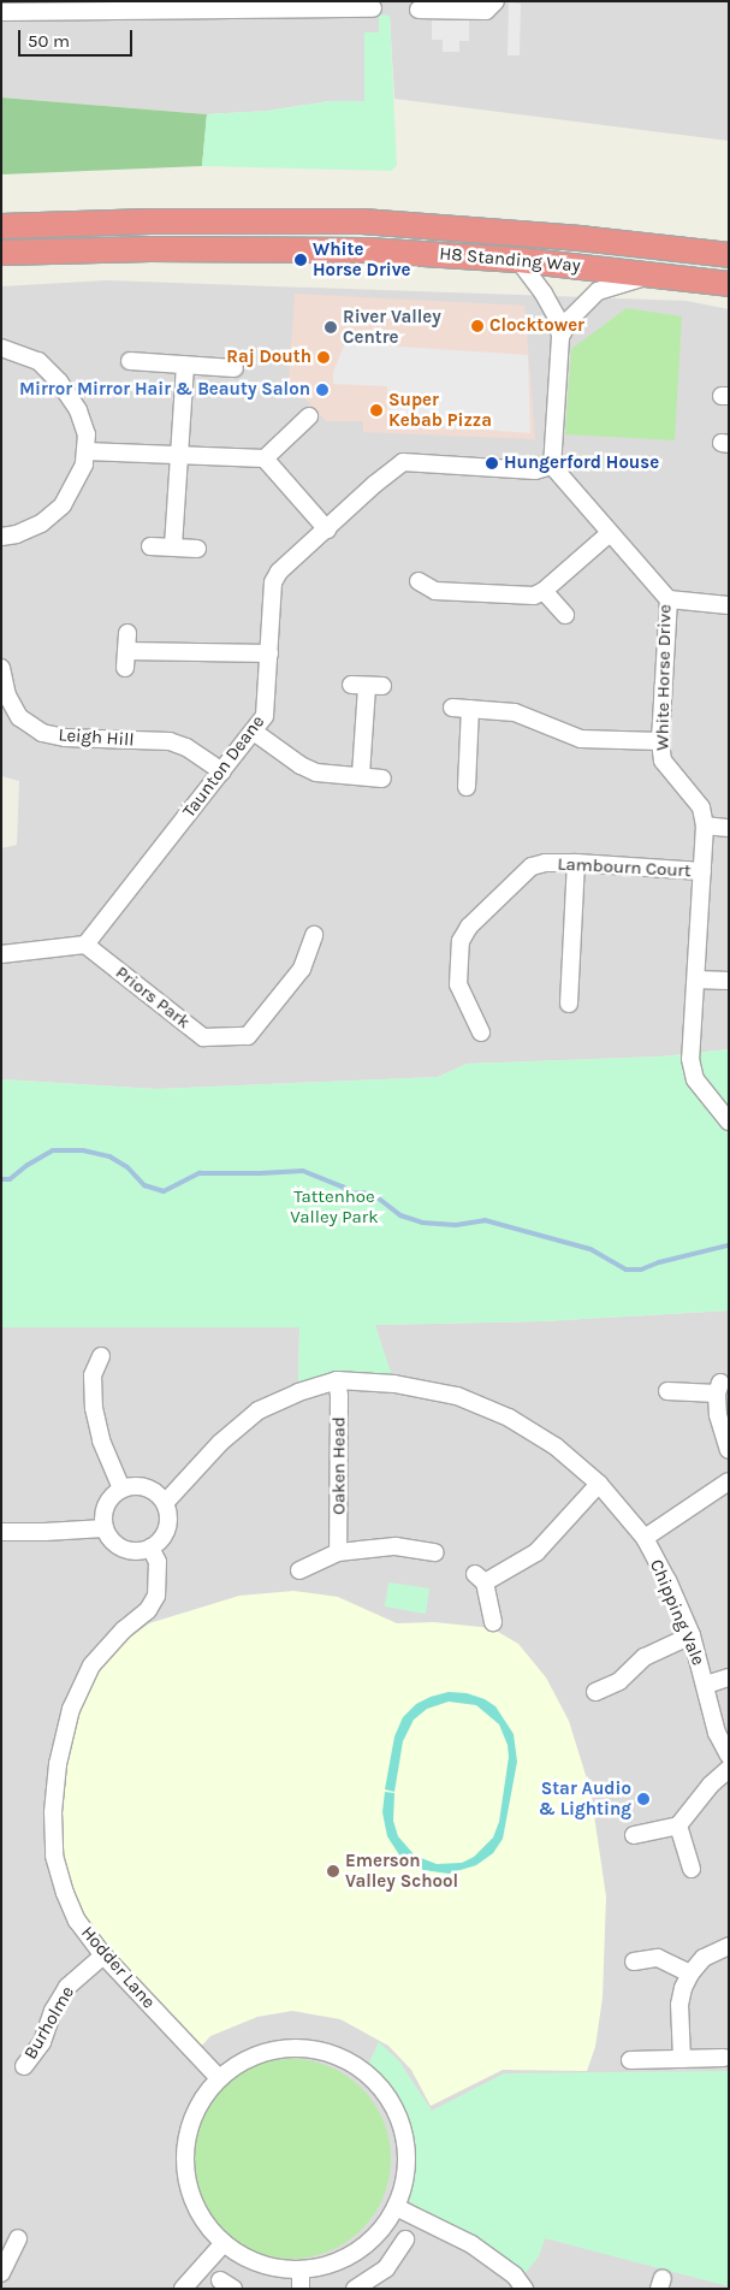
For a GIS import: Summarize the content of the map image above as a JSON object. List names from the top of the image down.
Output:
{
  "streets": {
    "highway": ["H8 Standing Way"],
    "street": [
      "White Horse Drive",
      "Leigh Hill",
      "Taunton Deane",
      "Lambourn Court",
      "Priors Park",
      "Oaken Head",
      "Chipping Vale",
      "Hodder Lane",
      "Burholme"
    ]
  },
  "crossings": [
    ["White Horse Drive", "Taunton Deane"],
    ["White Horse Drive", "Lambourn Court"],
    ["Leigh Hill", "Taunton Deane"],
    ["Taunton Deane", "Priors Park"],
    ["Oaken Head", "Chipping Vale"],
    ["Chipping Vale", "Hodder Lane"],
    ["Hodder Lane", "Burholme"]
  ],
  "parks": ["Tattenhoe Valley Park"],
  "places": [
    "White Horse Drive",
    "Clocktower",
    "River Valley Centre",
    "Raj Douth",
    "Mirror Mirror Hair & Beauty Salon",
    "Super Kebab Pizza",
    "Hungerford House",
    "Star Audio & Lighting",
    "Emerson Valley School"
  ],
  "scale_bar": "50 m"
}
